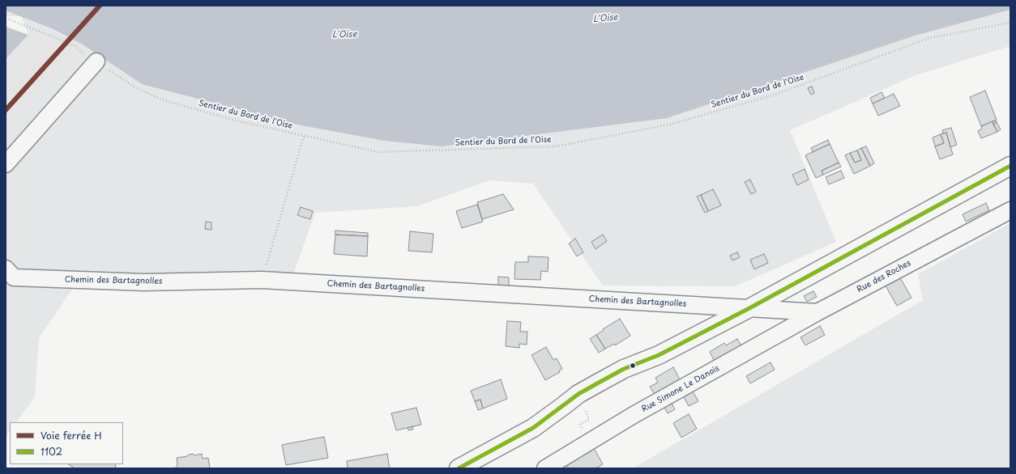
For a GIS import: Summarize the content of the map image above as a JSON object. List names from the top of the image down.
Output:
{
  "streets": {
    "street": ["Rue des Roches", "Chemin des Bartagnolles", "Rue Simone Le Danois"],
    "path": ["Sentier du Bord de l'Oise"]
  },
  "crossings": [
    ["Rue des Roches", "Rue Simone Le Danois"]
  ],
  "water": ["L'Oise"],
  "lines": ["rail line H", "transit line 1102"],
  "legend": ["Voie ferrée H", "1102"]
}
